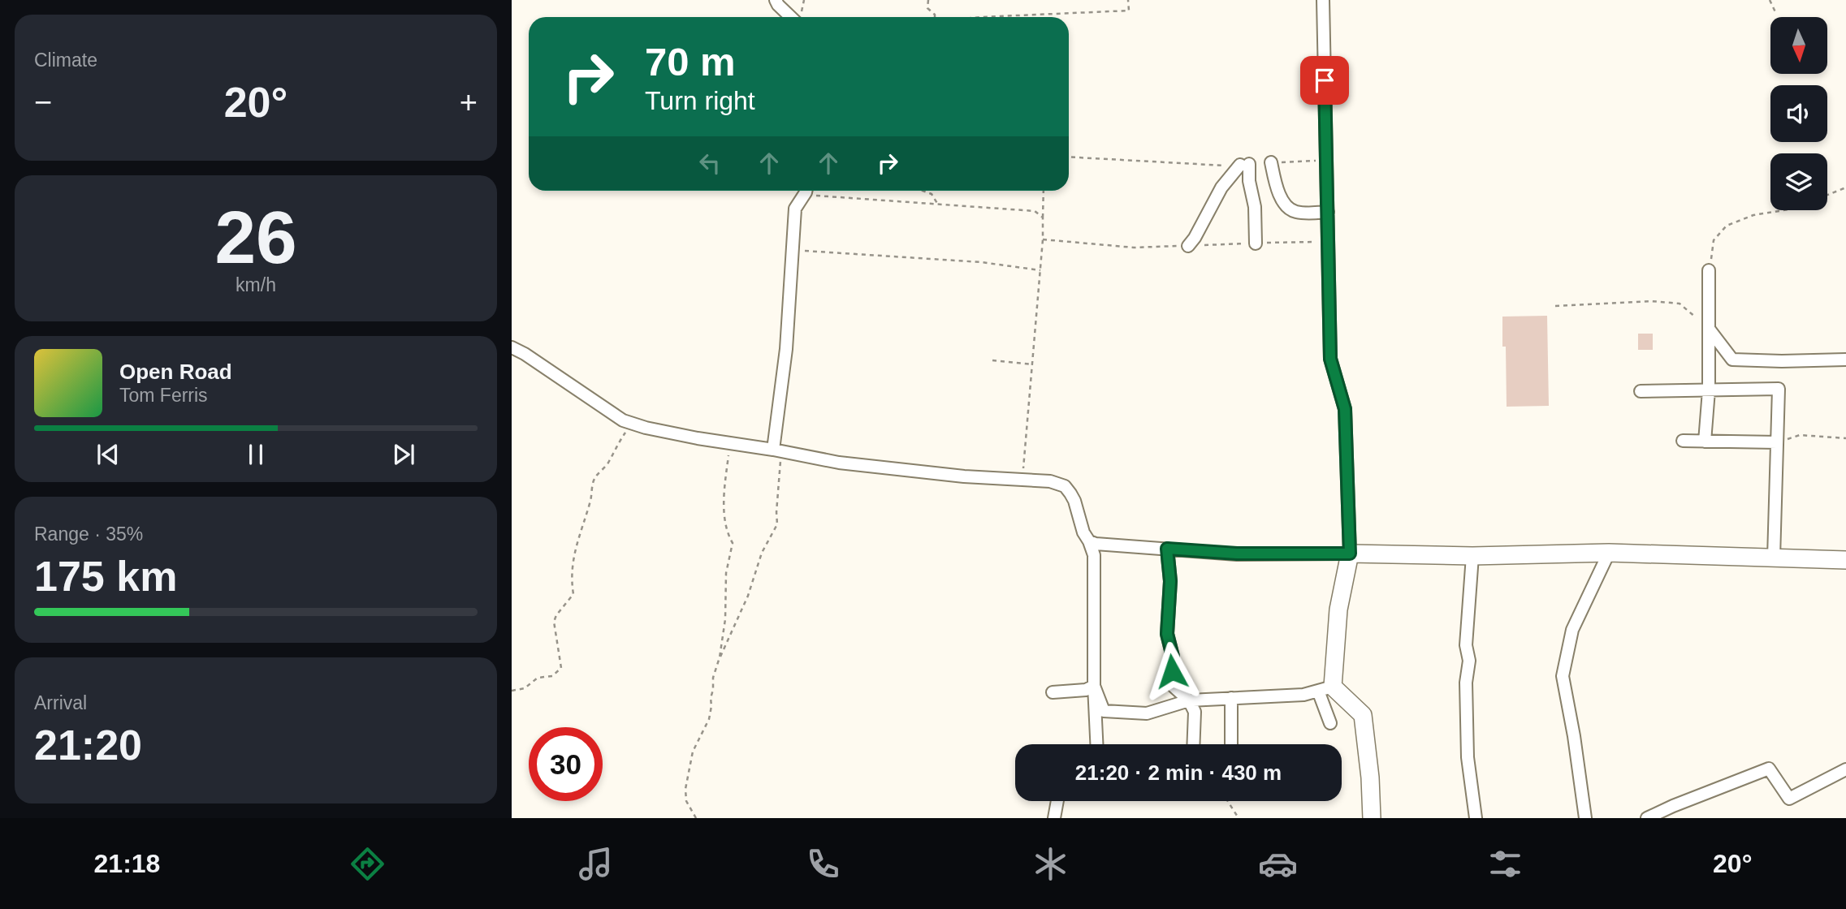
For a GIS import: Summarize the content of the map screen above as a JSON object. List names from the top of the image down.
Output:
{
  "north": "bottom",
  "page": {
    "tile": [
      "Climate",
      ["26", "km/h"],
      ["Range · 35%", "175 km"],
      ["Arrival", "21:20"]
    ],
    "turn": ["70 m", "Turn right"],
    "heat": ["−", "20°", "+"],
    "song": ["Open Road", "Tom Ferris"],
    "limit": "30",
    "trip": "21:20 · 2 min · 430 m",
    "tabs": ["21:18", "20°"]
  }
}
